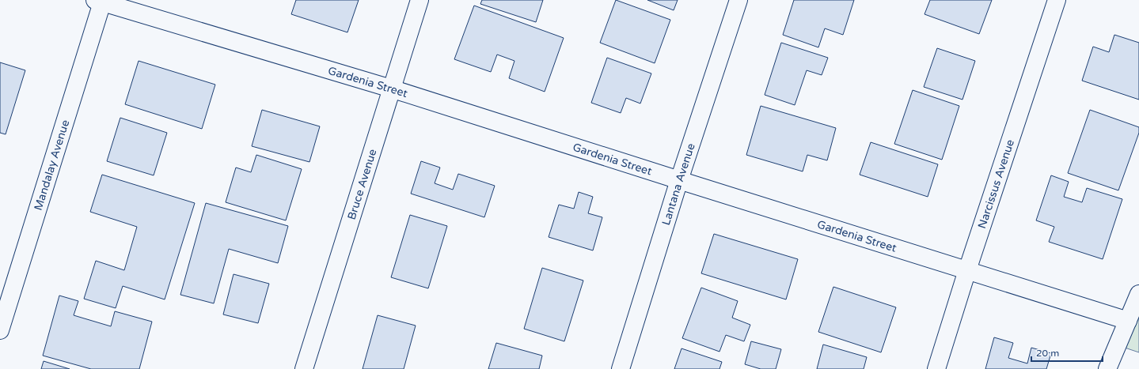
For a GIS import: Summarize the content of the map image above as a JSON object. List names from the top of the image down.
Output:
{
  "streets": {
    "street": [
      "Gardenia Street",
      "Mandalay Avenue",
      "Bruce Avenue",
      "Lantana Avenue",
      "Narcissus Avenue"
    ]
  },
  "crossings": [
    ["Gardenia Street", "Mandalay Avenue"],
    ["Gardenia Street", "Bruce Avenue"],
    ["Gardenia Street", "Lantana Avenue"],
    ["Gardenia Street", "Narcissus Avenue"]
  ],
  "scale_bar": "20 m"
}
